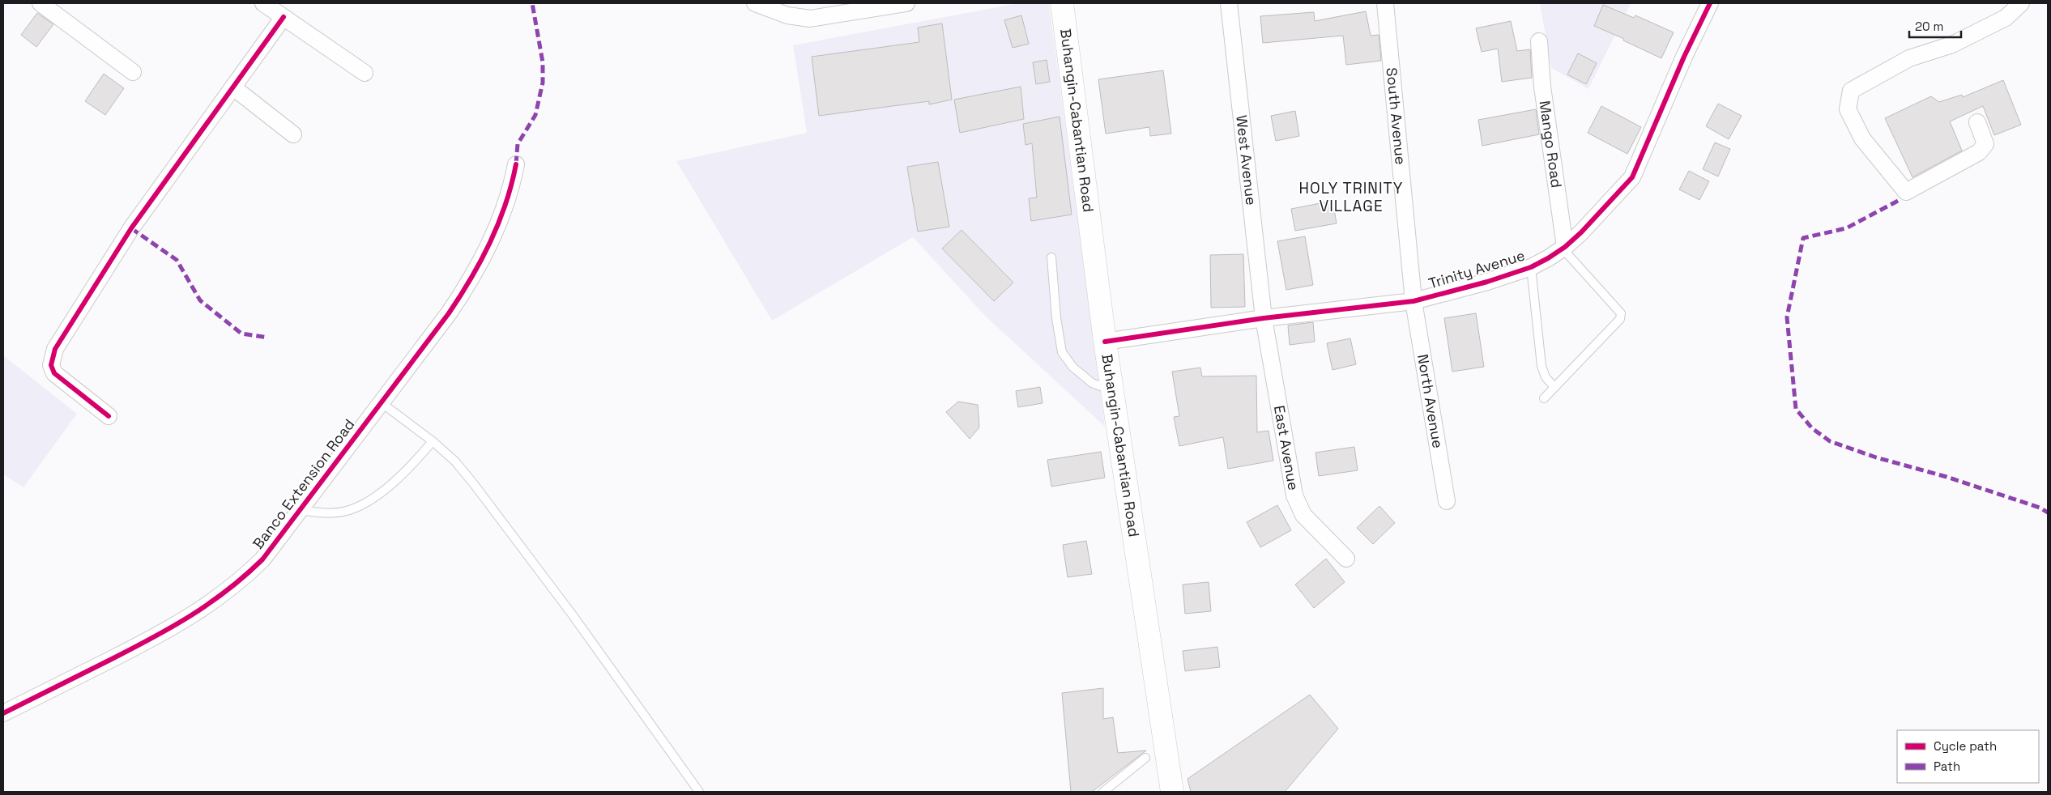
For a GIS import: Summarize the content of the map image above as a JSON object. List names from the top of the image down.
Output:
{
  "streets": {
    "main road": ["Buhangin-Cabantian Road"],
    "street": [
      "South Avenue",
      "Mango Road",
      "West Avenue",
      "Trinity Avenue",
      "North Avenue",
      "East Avenue",
      "Banco Extension Road"
    ]
  },
  "crossings": [
    ["South Avenue", "Trinity Avenue"],
    ["South Avenue", "North Avenue"],
    ["Buhangin-Cabantian Road", "Trinity Avenue"],
    ["Mango Road", "Trinity Avenue"],
    ["West Avenue", "Trinity Avenue"],
    ["West Avenue", "East Avenue"],
    ["Trinity Avenue", "North Avenue"],
    ["Trinity Avenue", "East Avenue"]
  ],
  "districts": ["HOLY TRINITY VILLAGE"],
  "legend": ["Cycle path", "Path"],
  "scale_bar": "20 m"
}
